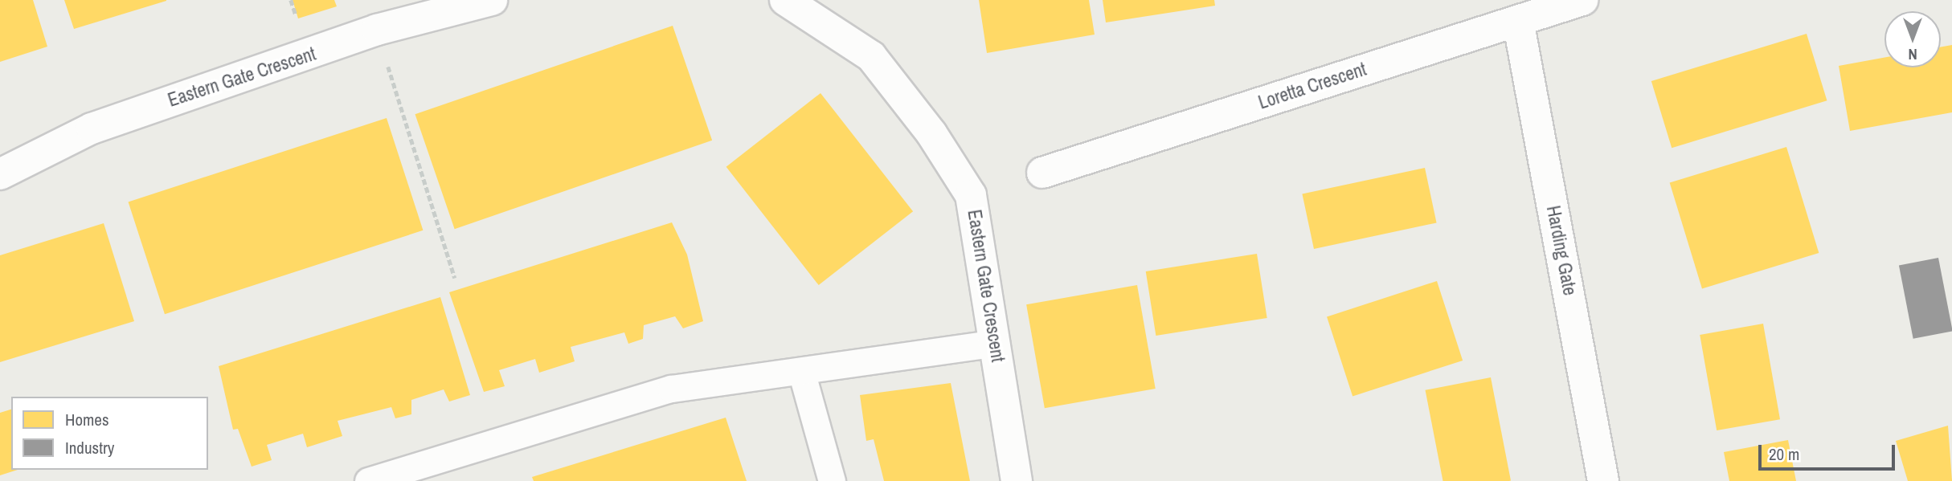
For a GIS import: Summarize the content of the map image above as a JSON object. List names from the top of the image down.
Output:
{
  "streets": {
    "street": ["Eastern Gate Crescent", "Loretta Crescent", "Harding Gate"]
  },
  "crossings": [
    ["Loretta Crescent", "Harding Gate"]
  ],
  "legend": ["Homes", "Industry"],
  "scale_bar": "20 m",
  "north": "bottom"
}
